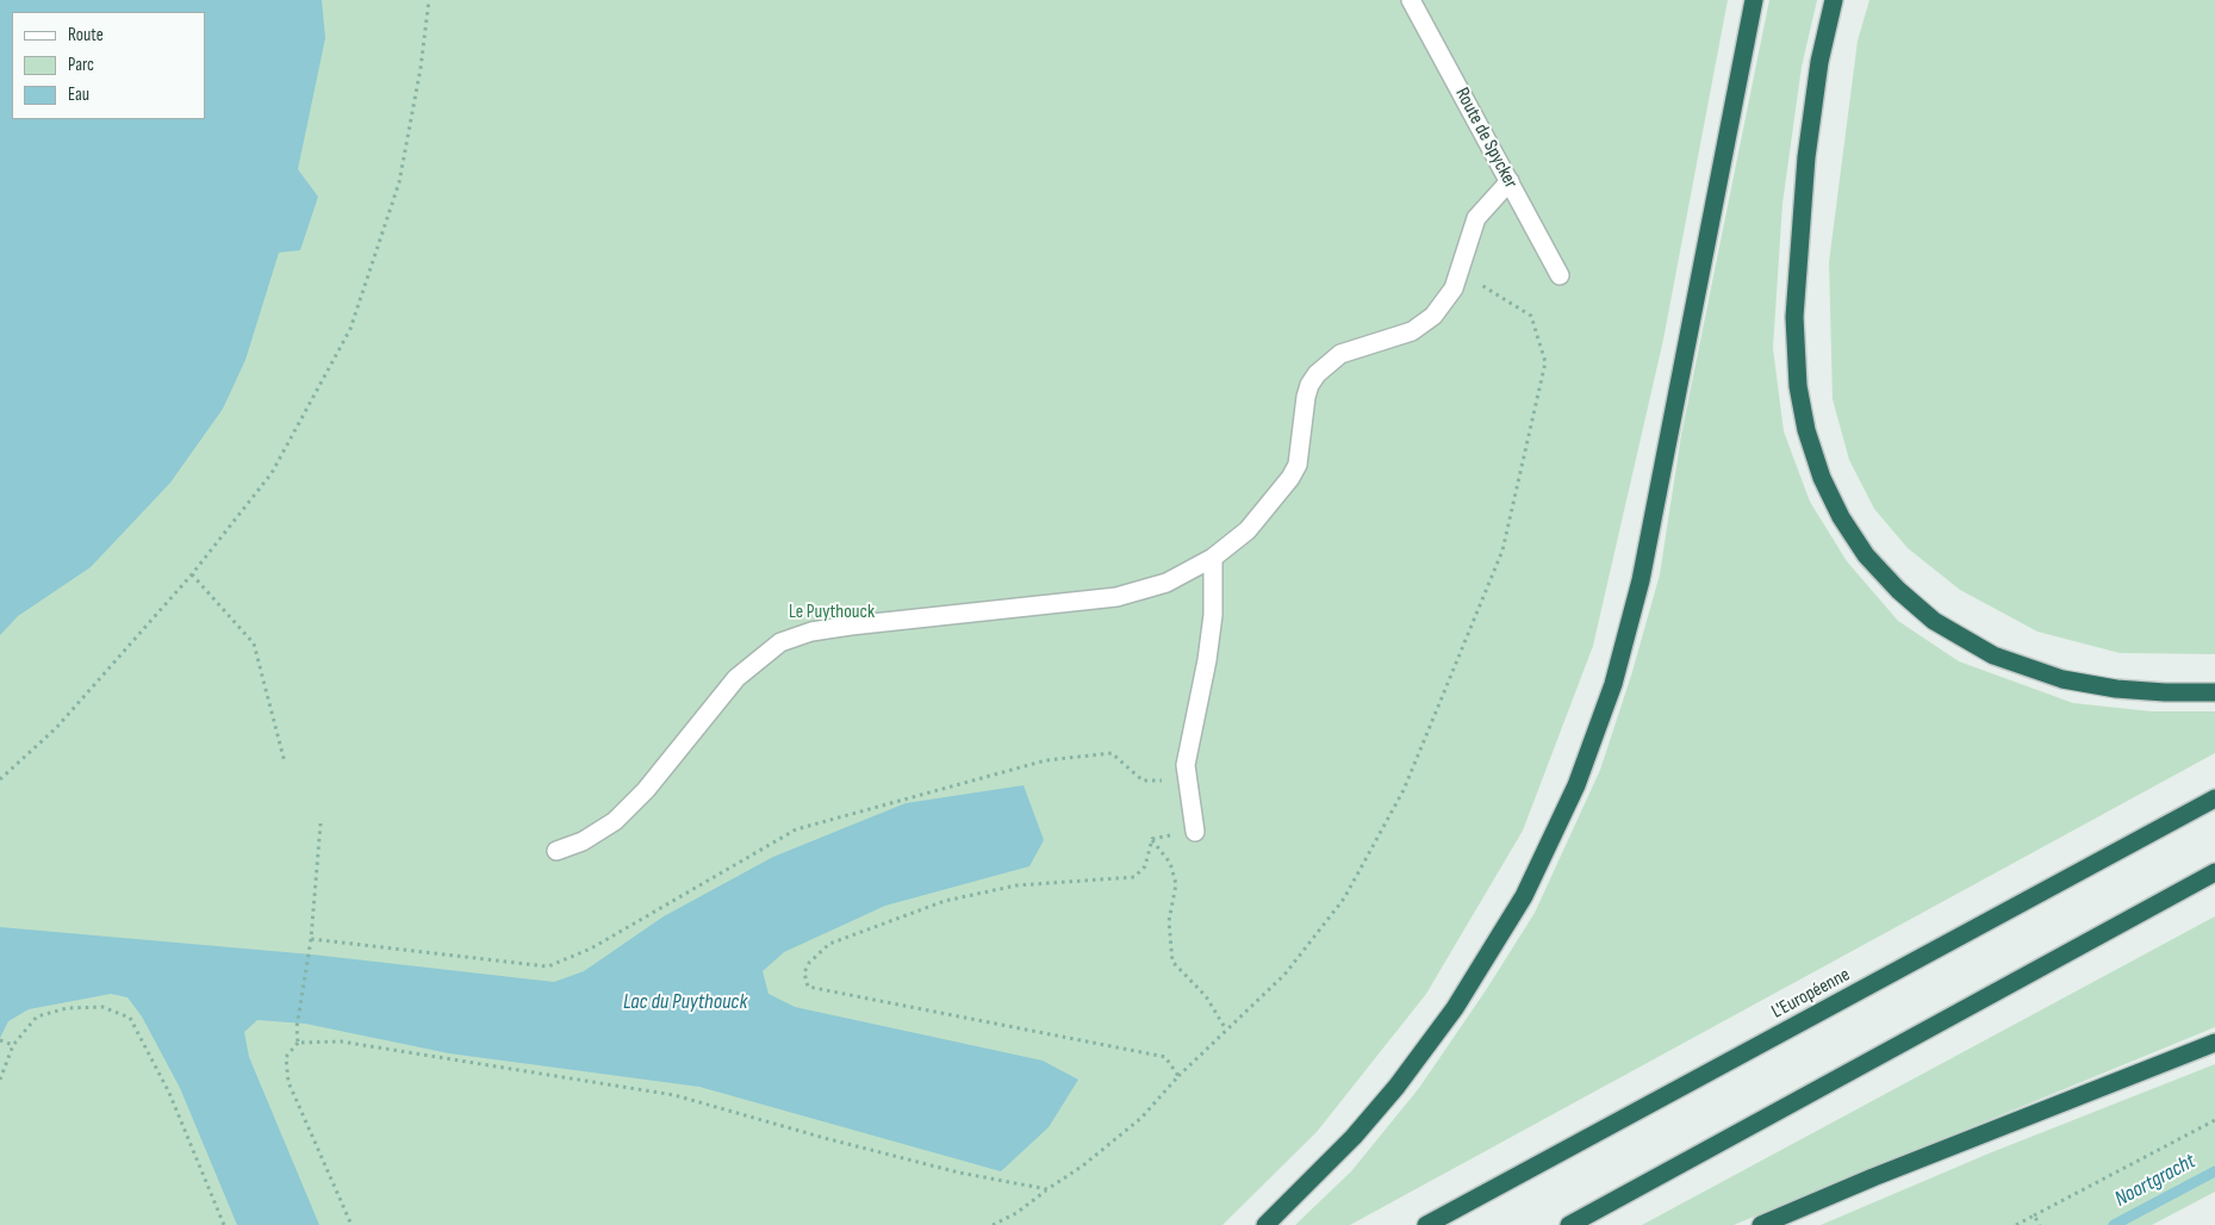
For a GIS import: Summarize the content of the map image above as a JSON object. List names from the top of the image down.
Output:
{
  "streets": {
    "highway": ["L'Européenne"],
    "street": ["Route de Spycker"]
  },
  "water": ["Lac du Puythouck", "Noortgracht"],
  "parks": ["Le Puythouck"],
  "legend": ["Route", "Parc", "Eau"]
}
